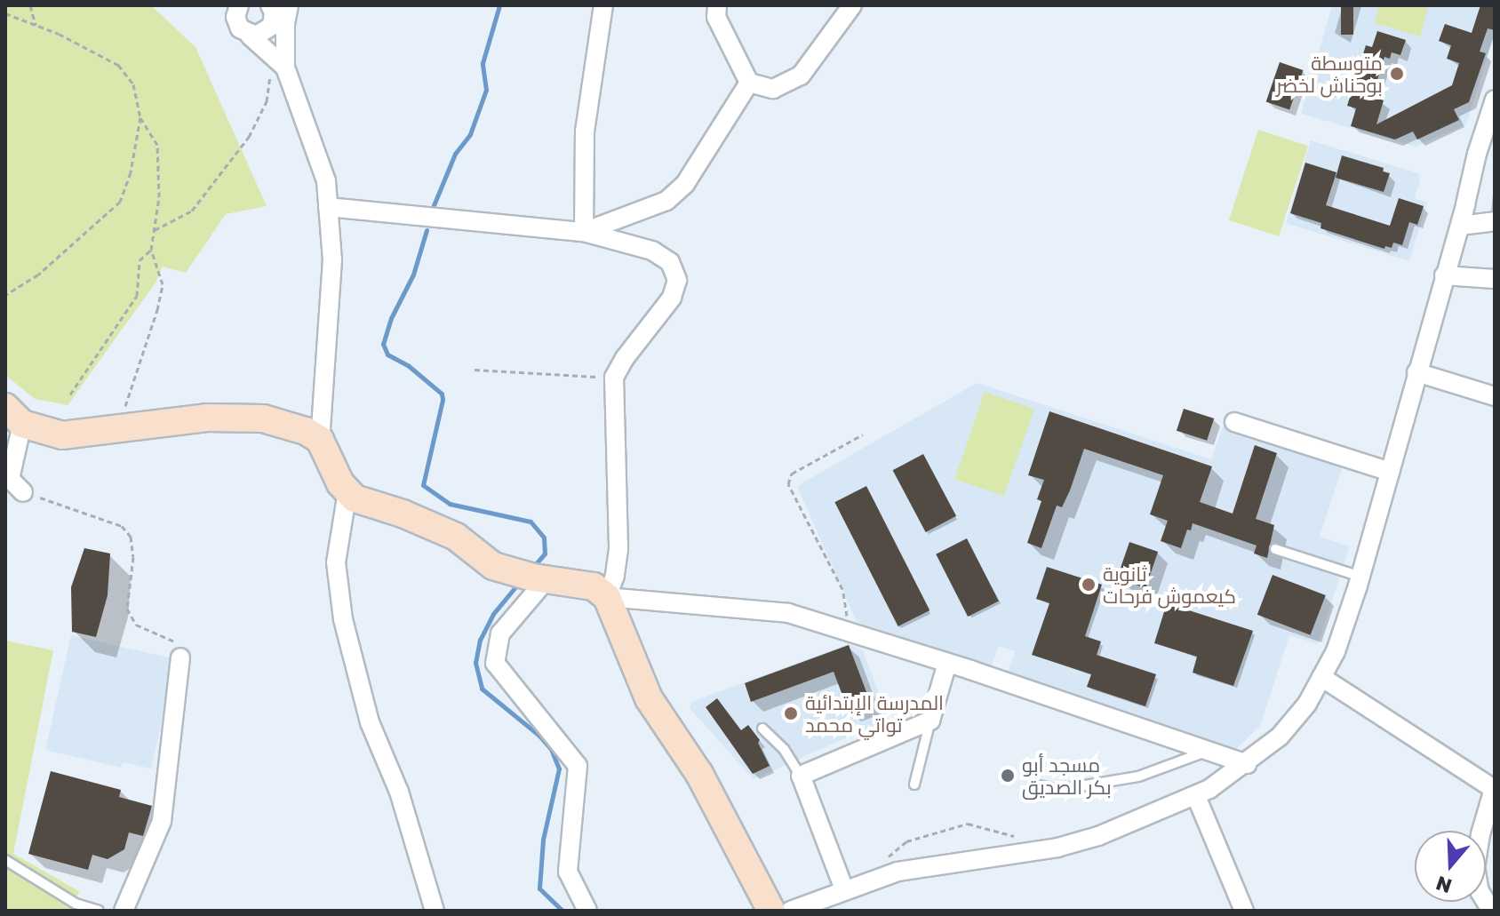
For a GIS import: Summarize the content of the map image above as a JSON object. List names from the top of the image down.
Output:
{
  "places": [
    "متوسطة بوحناش لخضر",
    "ثانوية كيعموش فرحات",
    "المدرسة الإبتدائية تواتي محمد",
    "مسجد أبو بكر الصديق"
  ],
  "north": "bottom"
}
